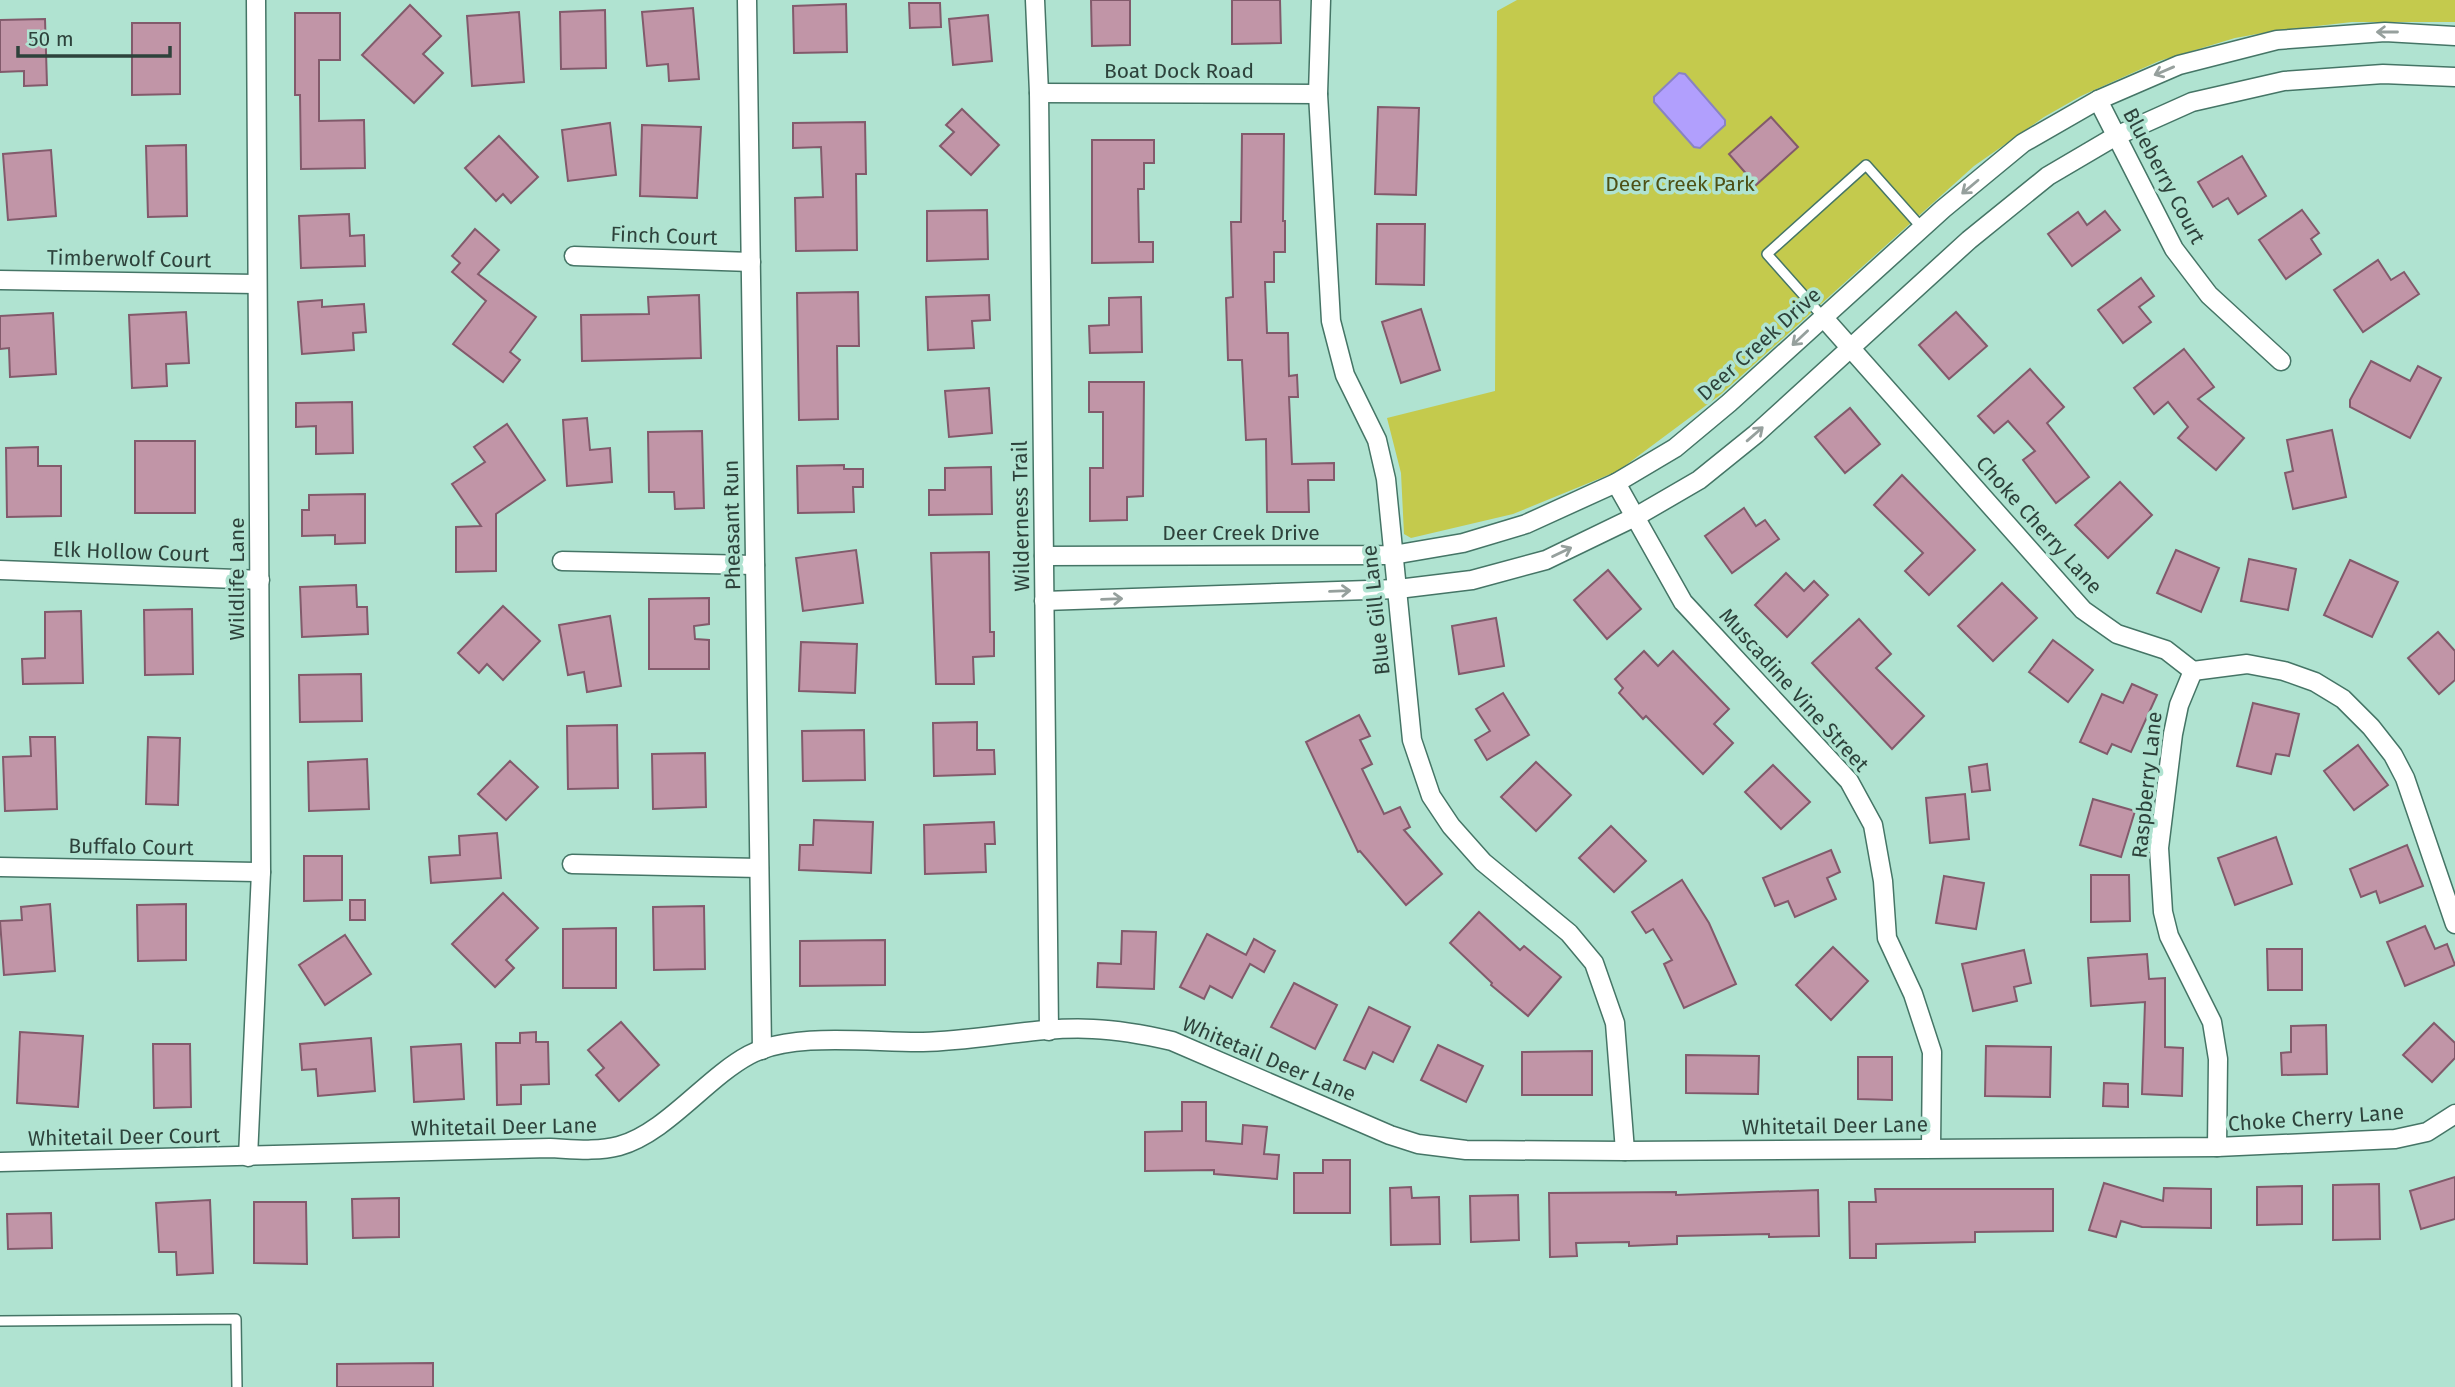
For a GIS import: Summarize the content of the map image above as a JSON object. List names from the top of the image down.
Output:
{
  "streets": {
    "street": [
      "Boat Dock Road",
      "Blueberry Court",
      "Finch Court",
      "Timberwolf Court",
      "Deer Creek Drive",
      "Wilderness Trail",
      "Pheasant Run",
      "Choke Cherry Lane",
      "Elk Hollow Court",
      "Wildlife Lane",
      "Blue Gill Lane",
      "Muscadine Vine Street",
      "Raspberry Lane",
      "Buffalo Court",
      "Whitetail Deer Lane",
      "Whitetail Deer Court"
    ]
  },
  "crossings": [
    ["Boat Dock Road", "Wilderness Trail"],
    ["Boat Dock Road", "Blue Gill Lane"],
    ["Blueberry Court", "Deer Creek Drive"],
    ["Finch Court", "Pheasant Run"],
    ["Timberwolf Court", "Wildlife Lane"],
    ["Deer Creek Drive", "Wilderness Trail"],
    ["Deer Creek Drive", "Choke Cherry Lane"],
    ["Deer Creek Drive", "Blue Gill Lane"],
    ["Deer Creek Drive", "Muscadine Vine Street"],
    ["Wilderness Trail", "Whitetail Deer Lane"],
    ["Pheasant Run", "Whitetail Deer Lane"],
    ["Choke Cherry Lane", "Raspberry Lane"],
    ["Choke Cherry Lane", "Whitetail Deer Lane"],
    ["Elk Hollow Court", "Wildlife Lane"],
    ["Wildlife Lane", "Buffalo Court"],
    ["Wildlife Lane", "Whitetail Deer Lane"],
    ["Wildlife Lane", "Whitetail Deer Court"],
    ["Blue Gill Lane", "Whitetail Deer Lane"],
    ["Muscadine Vine Street", "Whitetail Deer Lane"],
    ["Raspberry Lane", "Whitetail Deer Lane"],
    ["Whitetail Deer Lane", "Whitetail Deer Court"]
  ],
  "parks": ["Deer Creek Park"],
  "scale_bar": "50 m"
}
